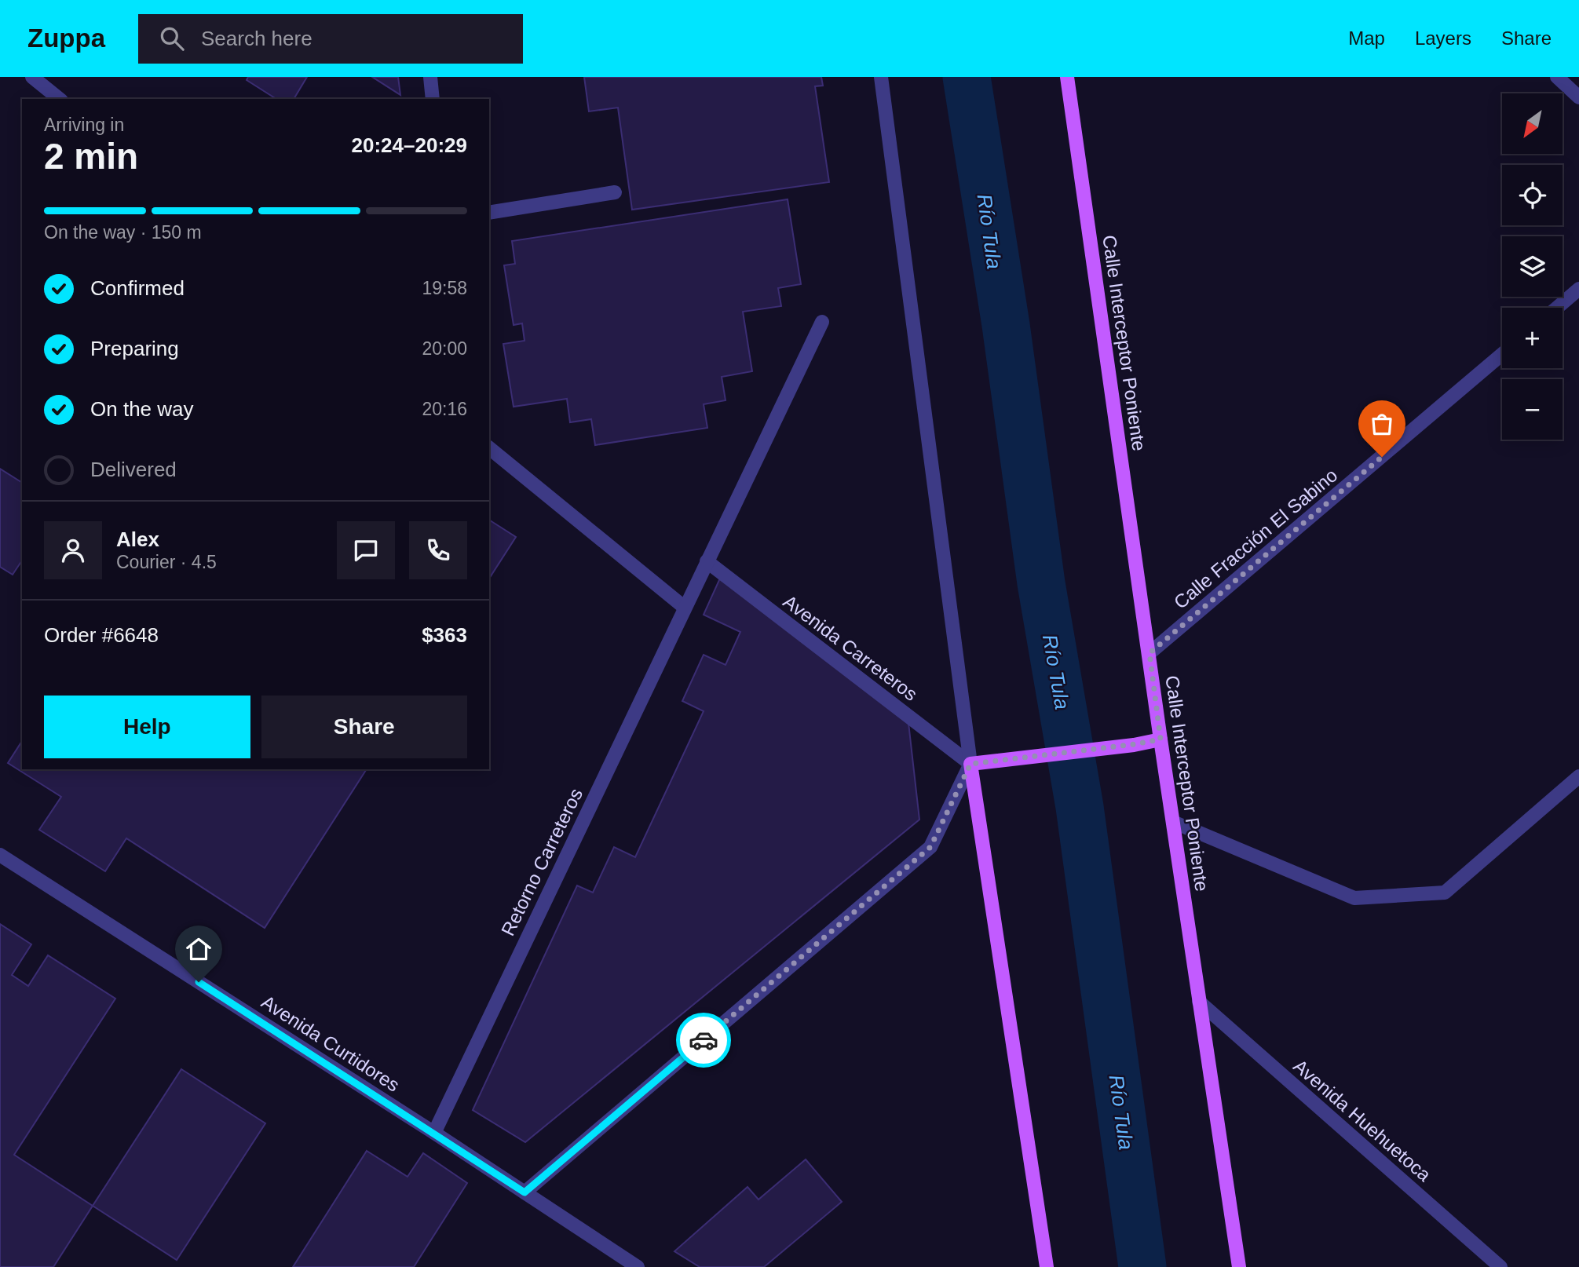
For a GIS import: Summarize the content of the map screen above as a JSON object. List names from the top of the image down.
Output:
{
  "streets": {
    "main road": ["Calle Interceptor Poniente"],
    "street": [
      "Calle Fracción El Sabino",
      "Avenida Carreteros",
      "Retorno Carreteros",
      "Avenida Curtidores",
      "Avenida Huehuetoca"
    ]
  },
  "crossings": [
    ["Calle Interceptor Poniente", "Calle Fracción El Sabino"],
    ["Calle Interceptor Poniente", "Avenida Huehuetoca"],
    ["Avenida Carreteros", "Retorno Carreteros"],
    ["Retorno Carreteros", "Avenida Curtidores"]
  ],
  "water": ["Río Tula"],
  "north": "bottom left",
  "page": {
    "header": "Zuppa",
    "search": "Search here",
    "nav": ["Map", "Layers", "Share"],
    "map_buttons": ["+", "−"],
    "heading": ["2 min", "Arriving in", "20:24–20:29"],
    "panel": [
      "Alex",
      "Courier · 4.5",
      "Order #6648",
      "$363"
    ],
    "bar": "On the way · 150 m",
    "list": [
      ["Confirmed", "19:58"],
      ["Preparing", "20:00"],
      ["On the way", "20:16"],
      "Delivered"
    ],
    "buttons": ["Help", "Share"]
  }
}
